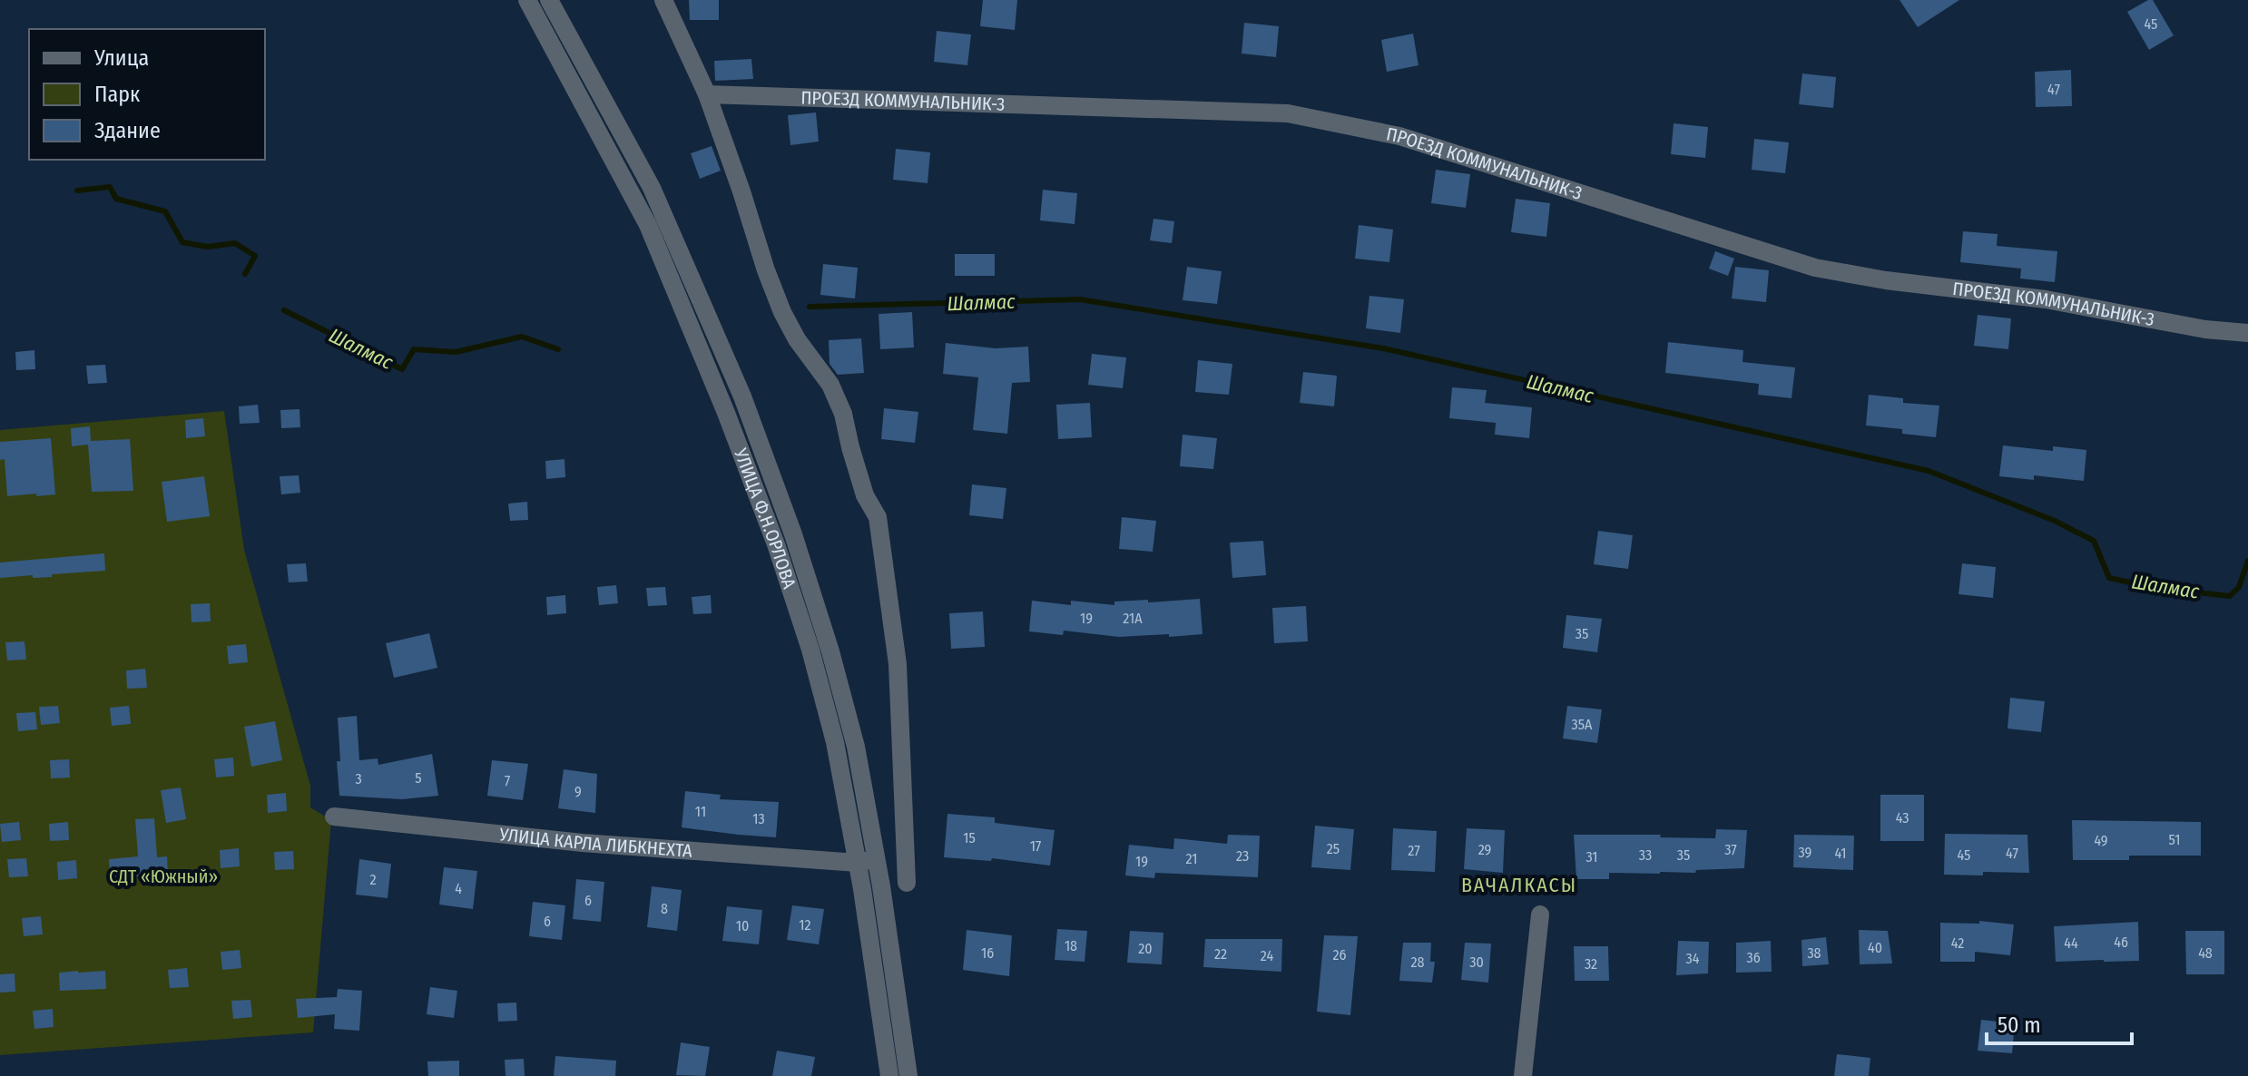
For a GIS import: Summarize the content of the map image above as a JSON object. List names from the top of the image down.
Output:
{
  "streets": {
    "street": ["ПРОЕЗД КОММУНАЛЬНИК-3", "УЛИЦА Ф.Н.ОРЛОВА", "УЛИЦА КАРЛА ЛИБКНЕХТА"]
  },
  "crossings": [
    ["УЛИЦА Ф.Н.ОРЛОВА", "УЛИЦА КАРЛА ЛИБКНЕХТА"]
  ],
  "districts": ["ВАЧАЛКАСЫ"],
  "water": ["Шалмас"],
  "parks": ["СДТ «Южный»"],
  "house_numbers": [
    "45",
    "47",
    "19",
    "21А",
    "35",
    "35А",
    "5",
    "3",
    "7",
    "9",
    "11",
    "43",
    "13",
    "15",
    "51",
    "49",
    "17",
    "25",
    "29",
    "37",
    "27",
    "39",
    "41",
    "47",
    "33",
    "35",
    "45",
    "23",
    "31",
    "21",
    "19",
    "2",
    "4",
    "6",
    "8",
    "6",
    "12",
    "10",
    "46",
    "42",
    "44",
    "18",
    "40",
    "20",
    "16",
    "38",
    "48",
    "22",
    "26",
    "24",
    "36",
    "34",
    "28",
    "30",
    "32"
  ],
  "legend": ["Улица", "Парк", "Здание"],
  "scale_bar": "50 m"
}
